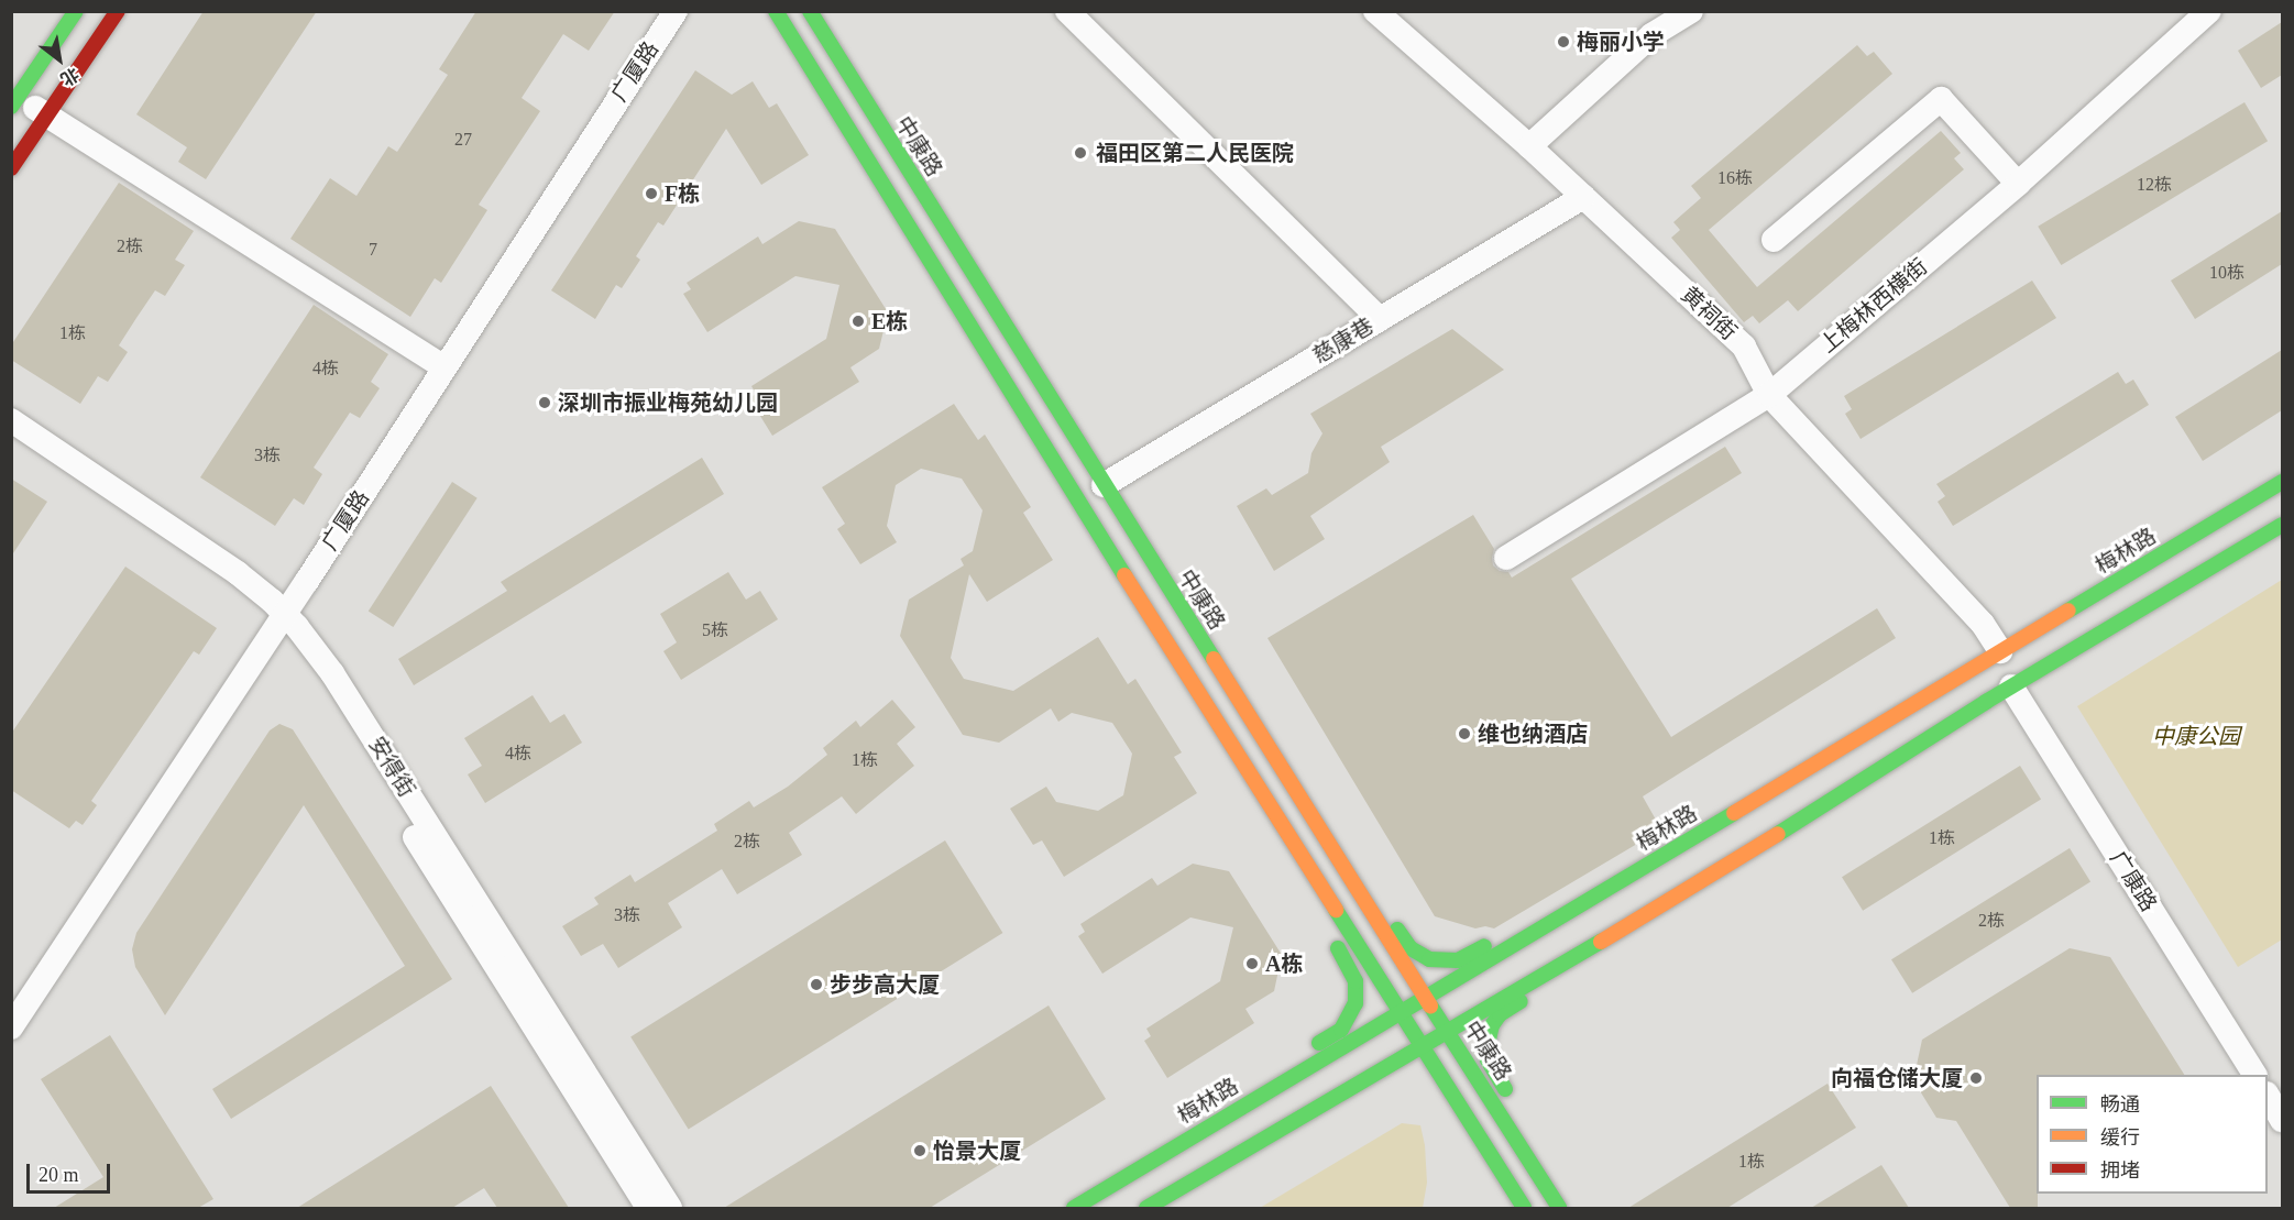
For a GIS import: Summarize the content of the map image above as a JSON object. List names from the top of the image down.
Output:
{
  "streets": {
    "main road": ["中康路", "梅林路"],
    "street": [
      "广厦路",
      "上梅林西横街",
      "黄祠街",
      "慈康巷",
      "安得街",
      "广康路"
    ]
  },
  "crossings": [
    ["广厦路", "安得街"],
    ["中康路", "慈康巷"],
    ["中康路", "梅林路"],
    ["上梅林西横街", "黄祠街"],
    ["黄祠街", "慈康巷"],
    ["黄祠街", "梅林路"]
  ],
  "parks": ["中康公园"],
  "places": [
    "梅丽小学",
    "福田区第二人民医院",
    "F栋",
    "E栋",
    "深圳市振业梅苑幼儿园",
    "维也纳酒店",
    "A栋",
    "步步高大厦",
    "向福仓储大厦",
    "怡景大厦"
  ],
  "house_numbers": [
    "27",
    "16栋",
    "12栋",
    "2栋",
    "7",
    "10栋",
    "1栋",
    "4栋",
    "3栋",
    "5栋",
    "4栋",
    "1栋",
    "1栋",
    "2栋",
    "3栋",
    "2栋",
    "1栋"
  ],
  "legend": ["畅通", "缓行", "拥堵"],
  "scale_bar": "20 m",
  "north": "bottom right"
}
